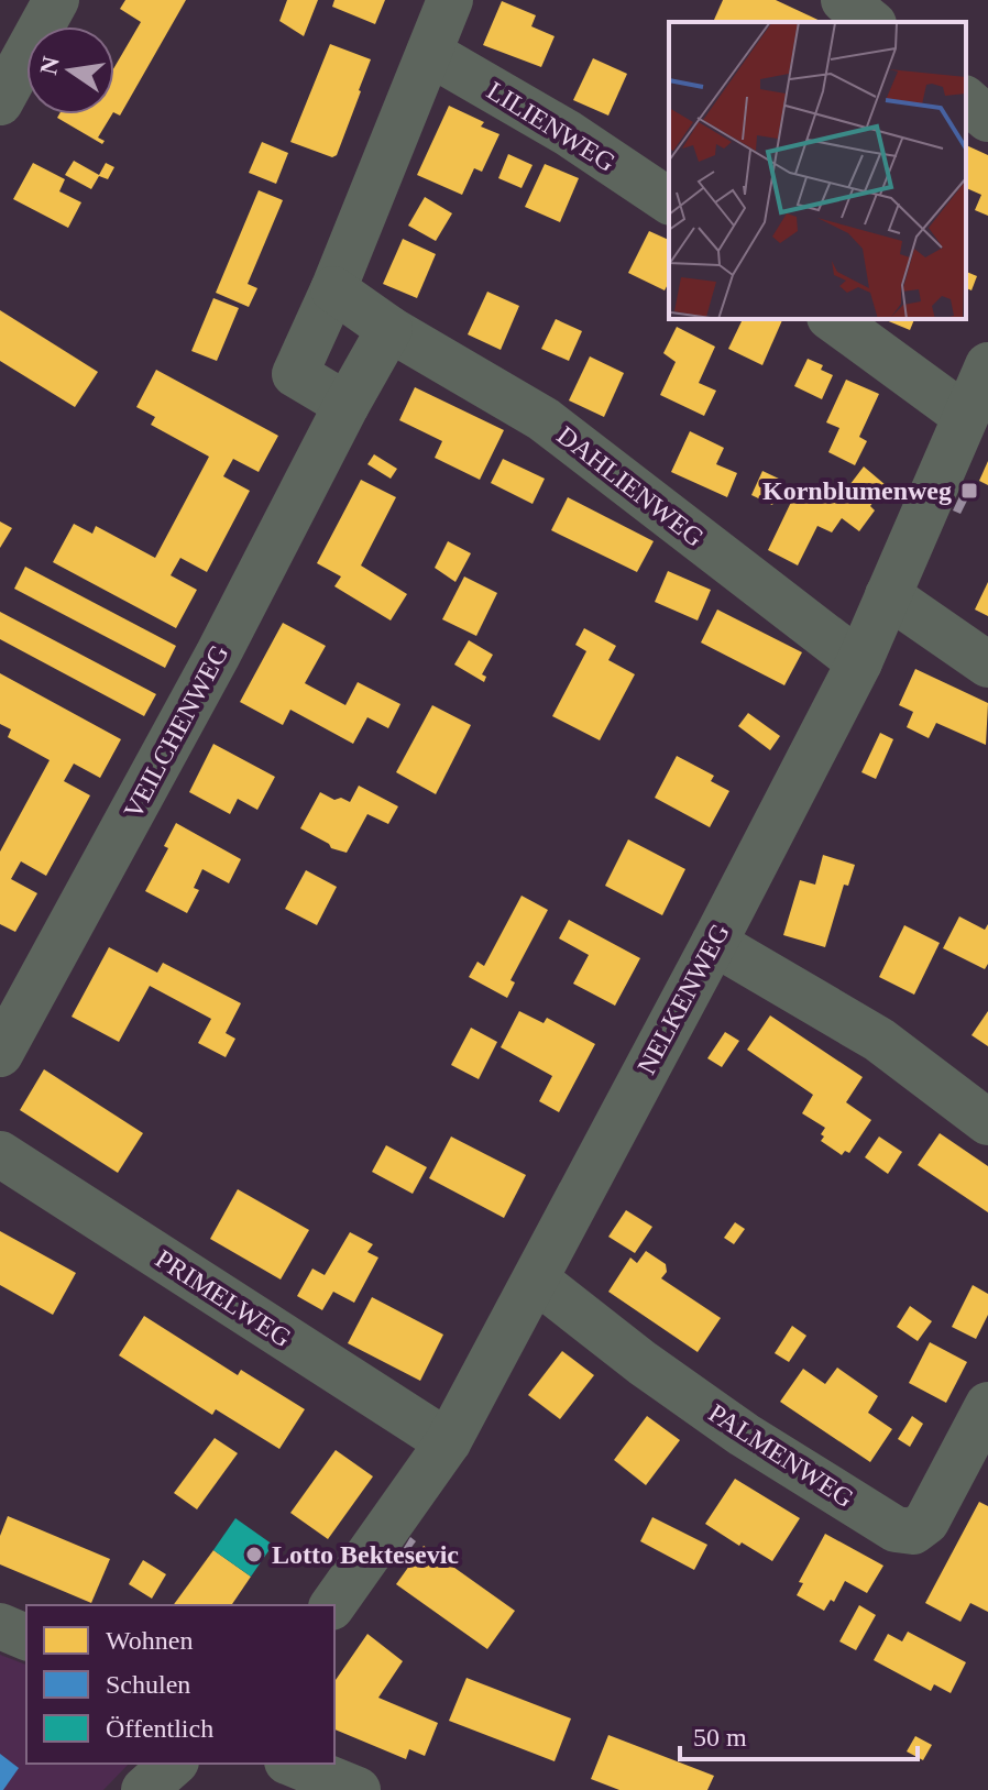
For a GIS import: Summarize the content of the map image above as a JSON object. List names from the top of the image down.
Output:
{
  "streets": {
    "street": [
      "LILIENWEG",
      "DAHLIENWEG",
      "VEILCHENWEG",
      "NELKENWEG",
      "PRIMELWEG",
      "PALMENWEG"
    ]
  },
  "crossings": [
    ["DAHLIENWEG", "VEILCHENWEG"],
    ["DAHLIENWEG", "NELKENWEG"],
    ["NELKENWEG", "PRIMELWEG"],
    ["NELKENWEG", "PALMENWEG"]
  ],
  "places": {
    "transit": ["Kornblumenweg"],
    "other": ["Lotto Bektesevic"]
  },
  "legend": ["Wohnen", "Schulen", "Öffentlich"],
  "scale_bar": "50 m",
  "north": "left"
}
